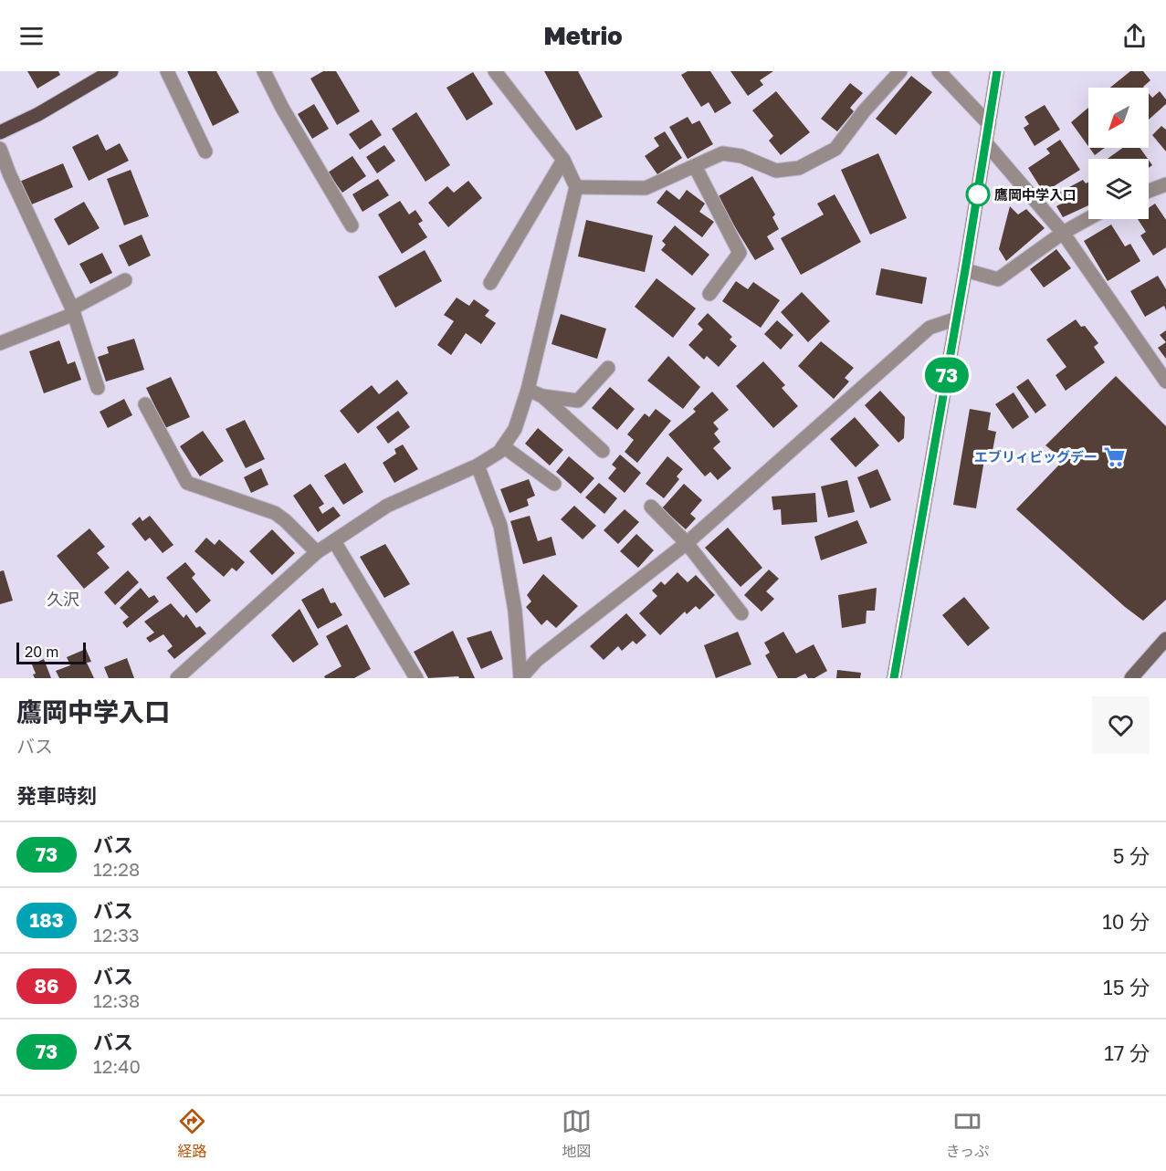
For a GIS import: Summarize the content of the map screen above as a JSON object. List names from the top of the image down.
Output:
{
  "districts": ["久沢"],
  "places": {
    "other": ["鷹岡中学入口"],
    "supermarket": ["エブリィビッグデー"]
  },
  "lines": ["bus line 73"],
  "scale_bar": "20 m",
  "north": "bottom left",
  "page": {
    "header": "Metrio",
    "on_map": "73",
    "scale": "20 m",
    "heading": [
      ["鷹岡中学入口", "バス"],
      "発車時刻"
    ],
    "list": [
      {
        "mark": "73",
        "name": "バス",
        "note": "12:28",
        "value": "5 分"
      },
      {
        "mark": "183",
        "name": "バス",
        "note": "12:33",
        "value": "10 分"
      },
      {
        "mark": "86",
        "name": "バス",
        "note": "12:38",
        "value": "15 分"
      },
      {
        "mark": "73",
        "name": "バス",
        "note": "12:40",
        "value": "17 分"
      }
    ],
    "tabs": ["経路", "地図", "きっぷ"]
  }
}
